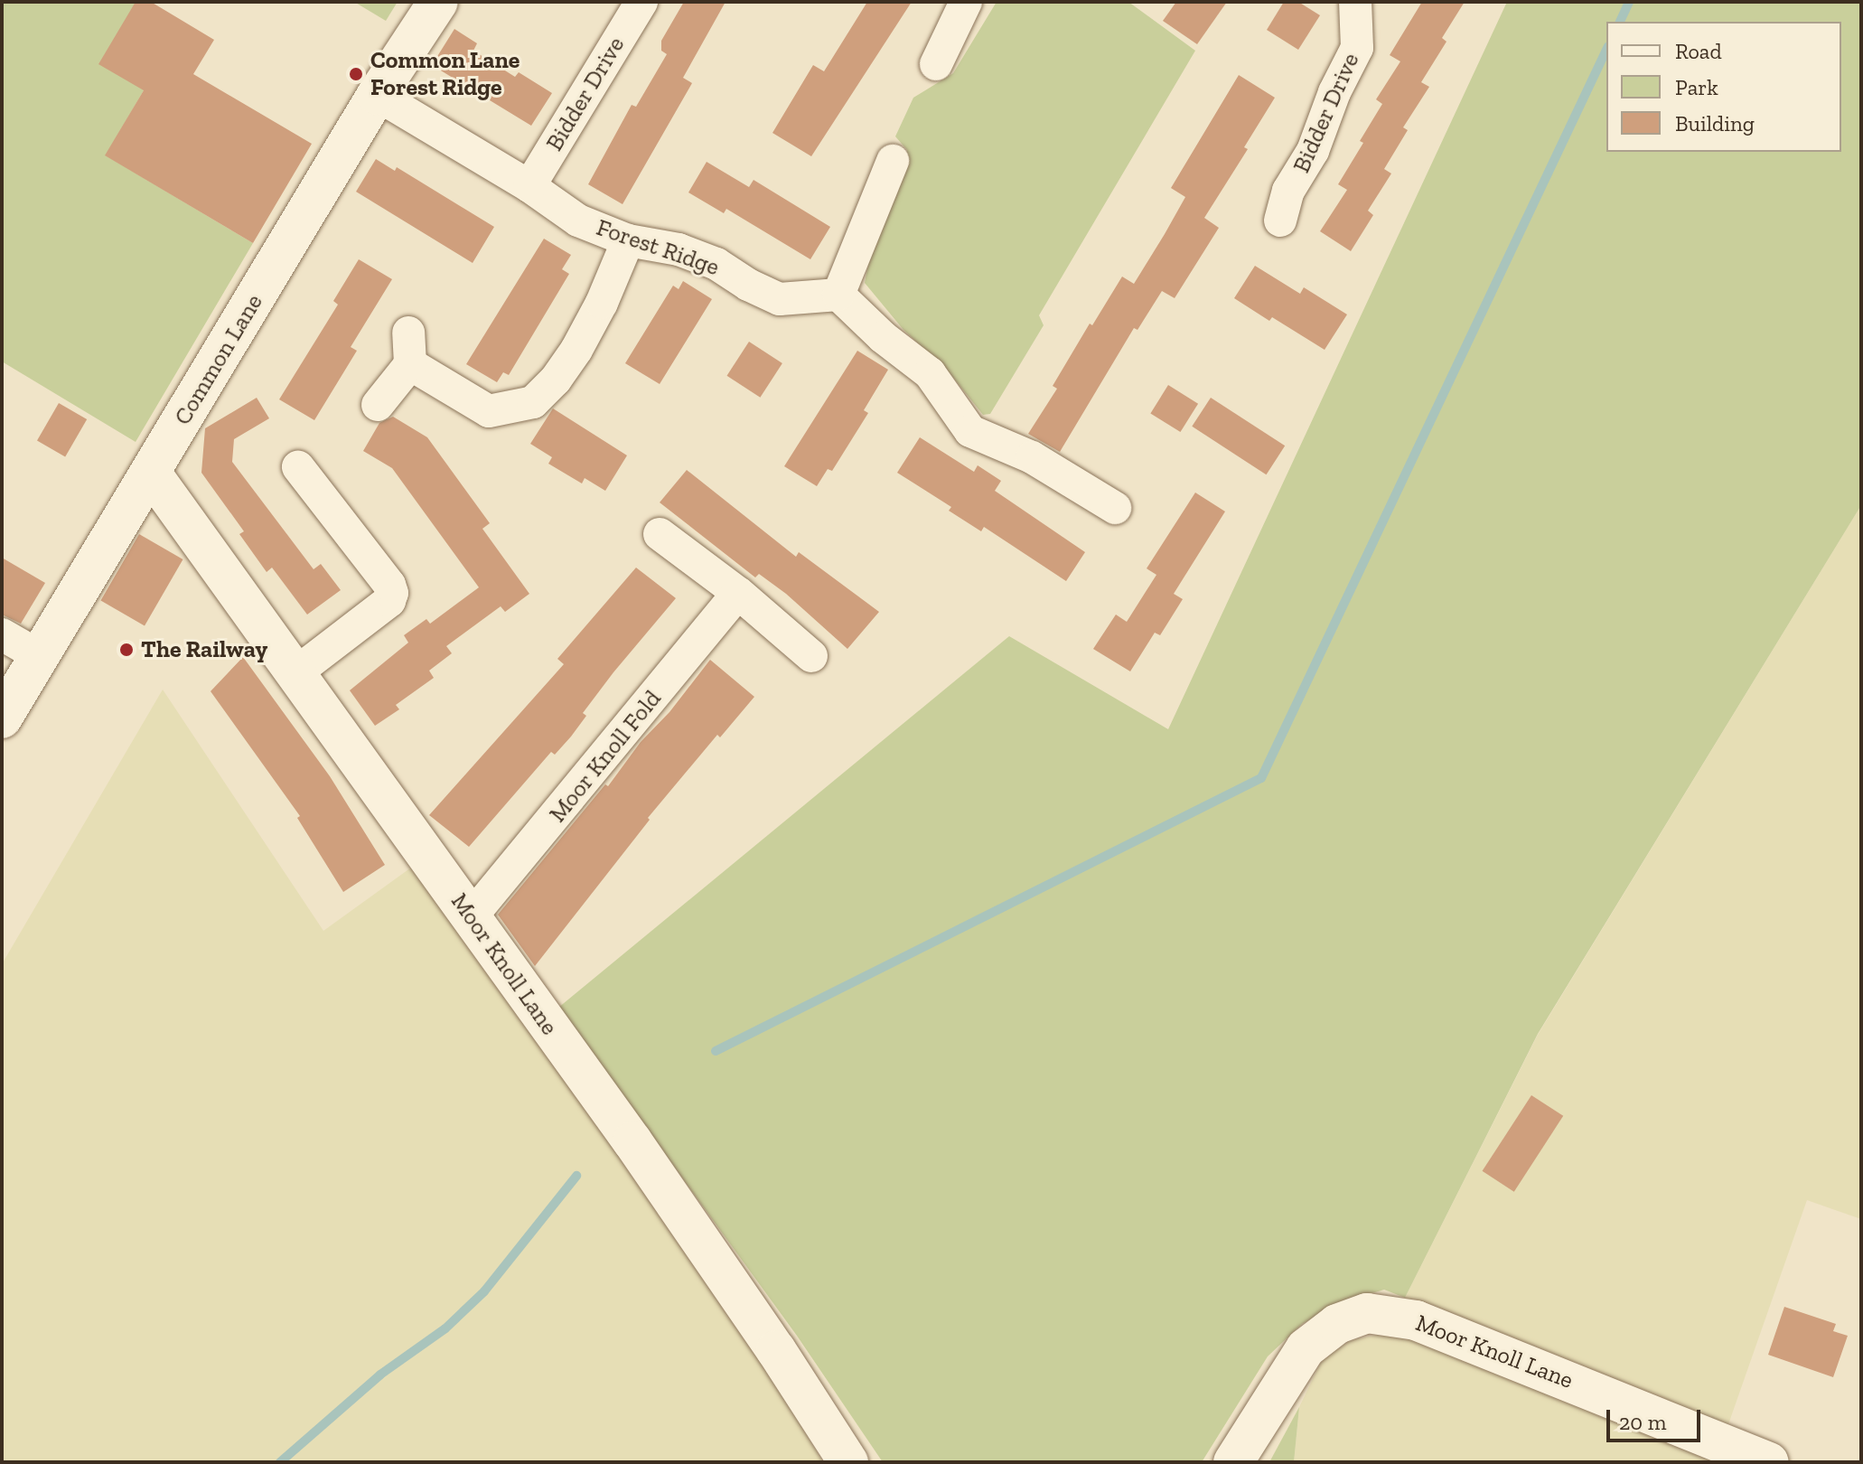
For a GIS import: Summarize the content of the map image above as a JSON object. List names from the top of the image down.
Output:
{
  "streets": {
    "street": [
      "Bidder Drive",
      "Forest Ridge",
      "Common Lane",
      "Moor Knoll Fold",
      "Moor Knoll Lane"
    ]
  },
  "crossings": [
    ["Bidder Drive", "Forest Ridge"],
    ["Forest Ridge", "Common Lane"],
    ["Common Lane", "Moor Knoll Lane"],
    ["Moor Knoll Fold", "Moor Knoll Lane"]
  ],
  "places": ["Common Lane Forest Ridge", "The Railway"],
  "legend": ["Road", "Park", "Building"],
  "scale_bar": "20 m"
}
